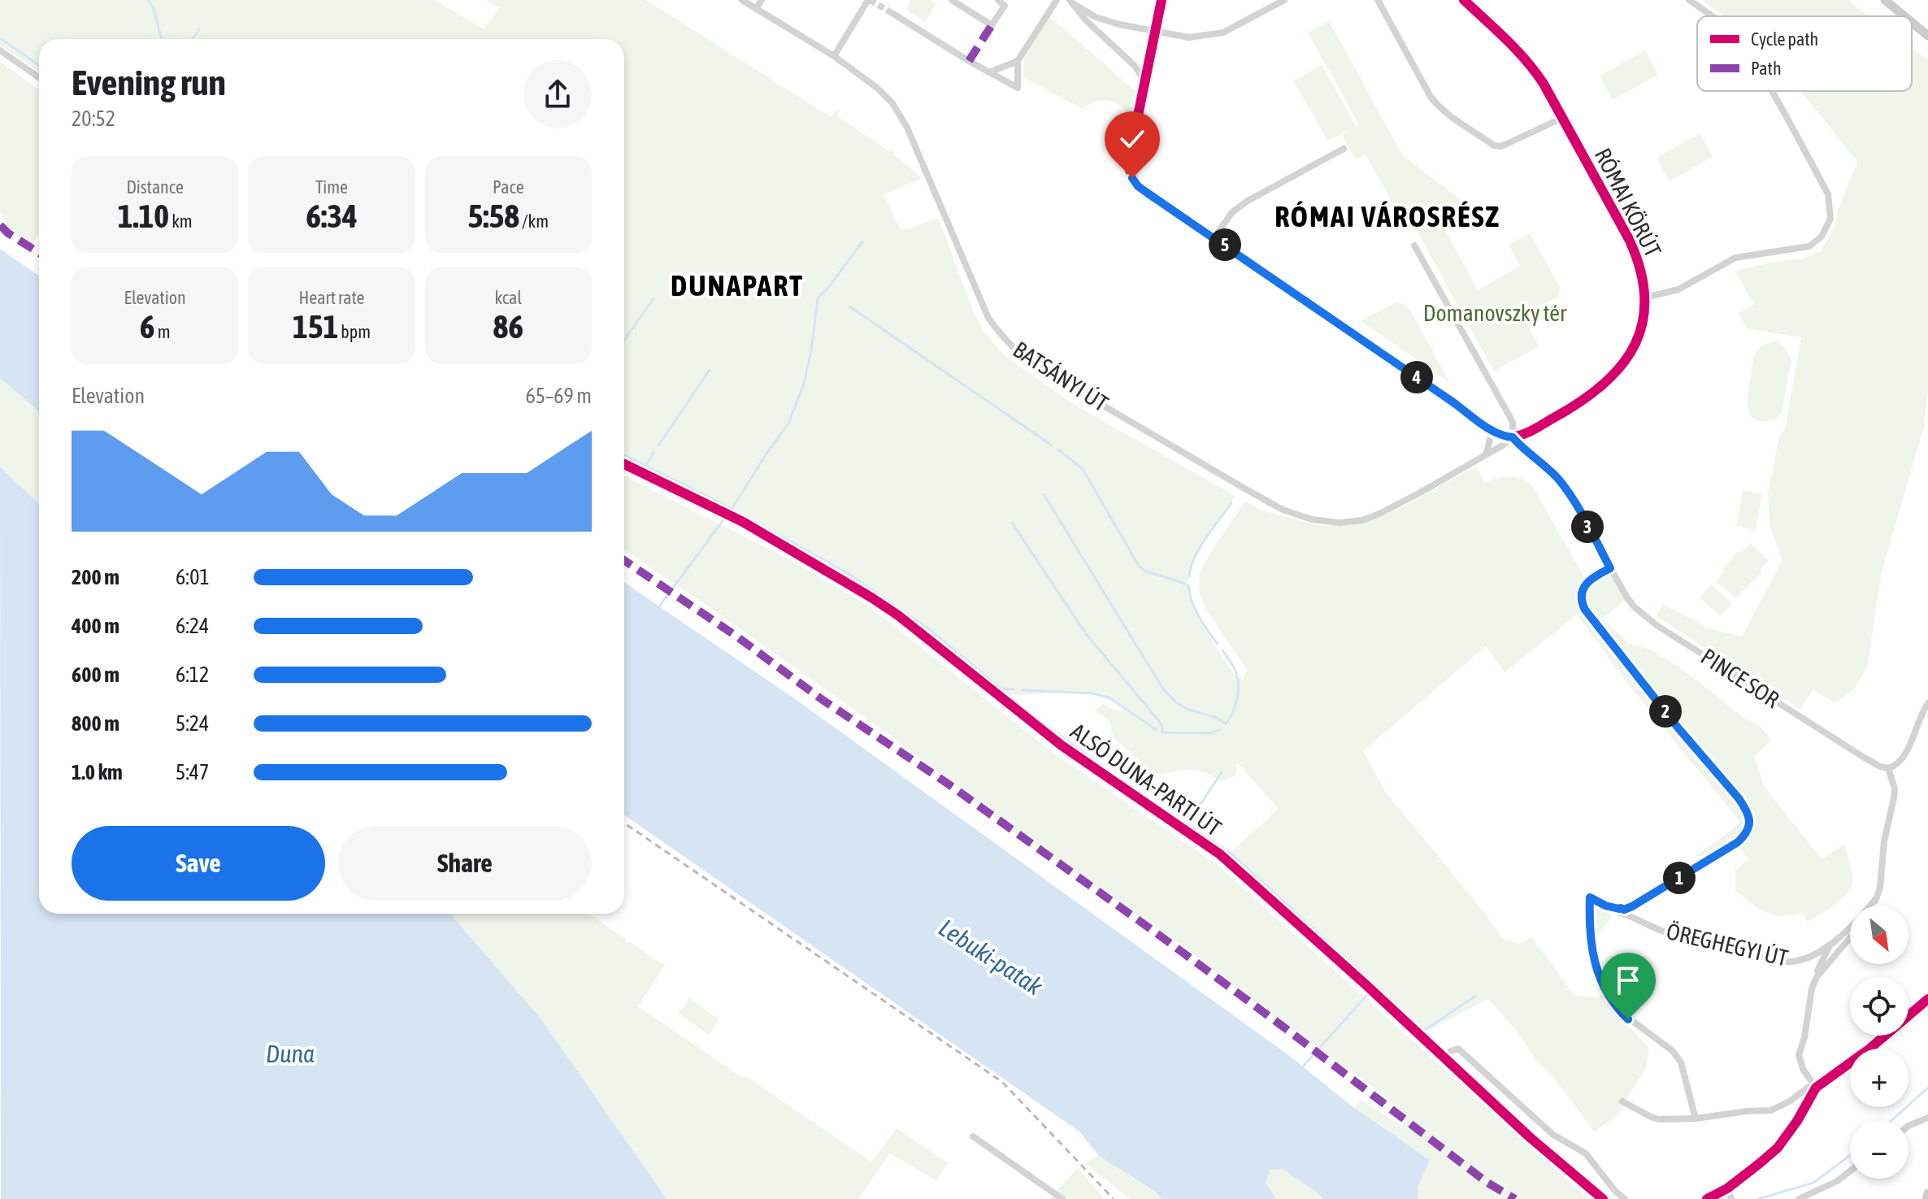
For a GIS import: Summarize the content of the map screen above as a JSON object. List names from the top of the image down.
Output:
{
  "streets": {
    "street": [
      "RÓMAI KÖRÚT",
      "BATSÁNYI ÚT",
      "PINCE SOR",
      "ALSÓ DUNA-PARTI ÚT",
      "ÖREGHEGYI ÚT"
    ]
  },
  "crossings": [
    ["RÓMAI KÖRÚT", "BATSÁNYI ÚT"],
    ["RÓMAI KÖRÚT", "PINCE SOR"],
    ["BATSÁNYI ÚT", "PINCE SOR"]
  ],
  "districts": ["RÓMAI VÁROSRÉSZ", "DUNAPART"],
  "water": ["Lebuki-patak", "Duna"],
  "parks": ["Domanovszky tér"],
  "legend": ["Cycle path", "Path"],
  "north": "bottom right",
  "page": {
    "heading": ["Evening run", "20:52"],
    "stats": [
      ["Distance", "1.10 km"],
      ["Time", "6:34"],
      ["Pace", "5:58 /km"],
      ["Elevation", "6 m"],
      ["Heart rate", "151 bpm"],
      ["kcal", "86"]
    ],
    "pins": [
      "5",
      "4",
      "3",
      "2",
      "1"
    ],
    "chart": ["Elevation", "65–69 m"],
    "list": [
      {
        "name": "200 m",
        "note": "6:01"
      },
      {
        "name": "400 m",
        "note": "6:24"
      },
      {
        "name": "600 m",
        "note": "6:12"
      },
      {
        "name": "800 m",
        "note": "5:24"
      },
      {
        "name": "1.0 km",
        "note": "5:47"
      }
    ],
    "buttons": ["Save", "Share"],
    "map_buttons": ["+", "−"]
  }
}
